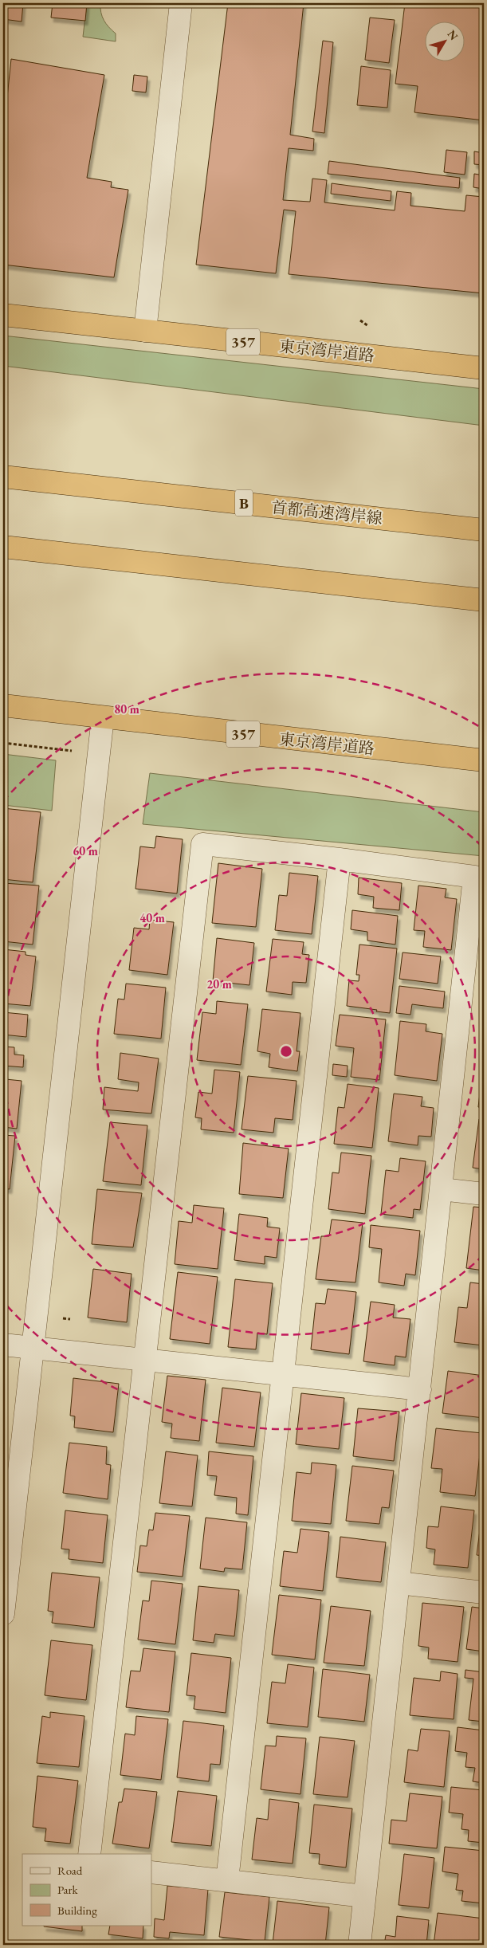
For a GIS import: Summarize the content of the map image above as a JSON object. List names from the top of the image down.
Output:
{
  "streets": {
    "highway": [
      "357",
      "東京湾岸道路",
      "B",
      "首都高速湾岸線"
    ]
  },
  "legend": ["Road", "Park", "Building"],
  "north": "top right",
  "rings": [
    "80 m",
    "60 m",
    "40 m",
    "20 m"
  ]
}
